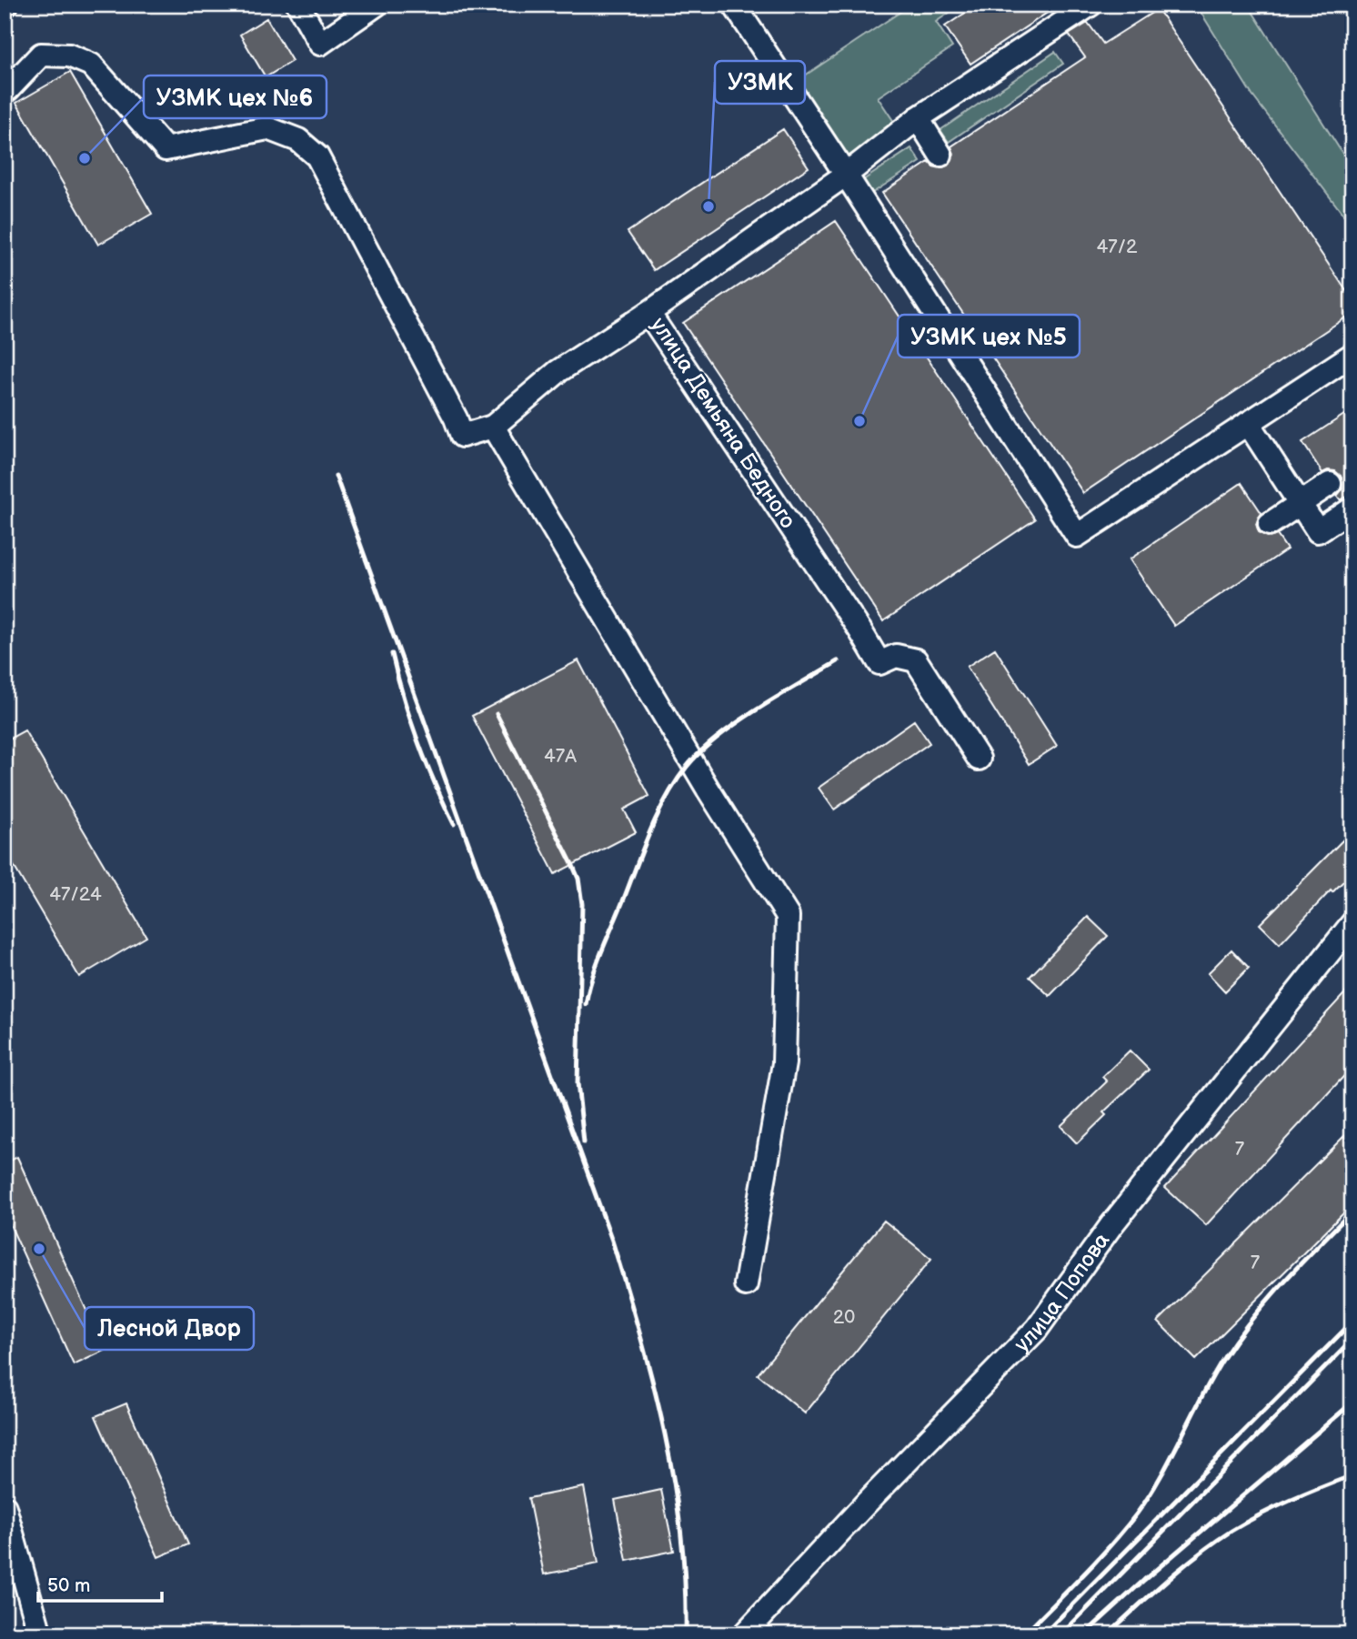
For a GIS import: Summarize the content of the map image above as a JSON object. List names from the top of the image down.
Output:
{
  "streets": {
    "street": ["улица Демьяна Бедного", "улица Попова"]
  },
  "places": [
    "УЗМК цех №6",
    "УЗМК",
    "УЗМК цех №5",
    "Лесной Двор"
  ],
  "house_numbers": [
    "47/2",
    "47А",
    "47/24",
    "7",
    "7",
    "20"
  ],
  "scale_bar": "50 m"
}
